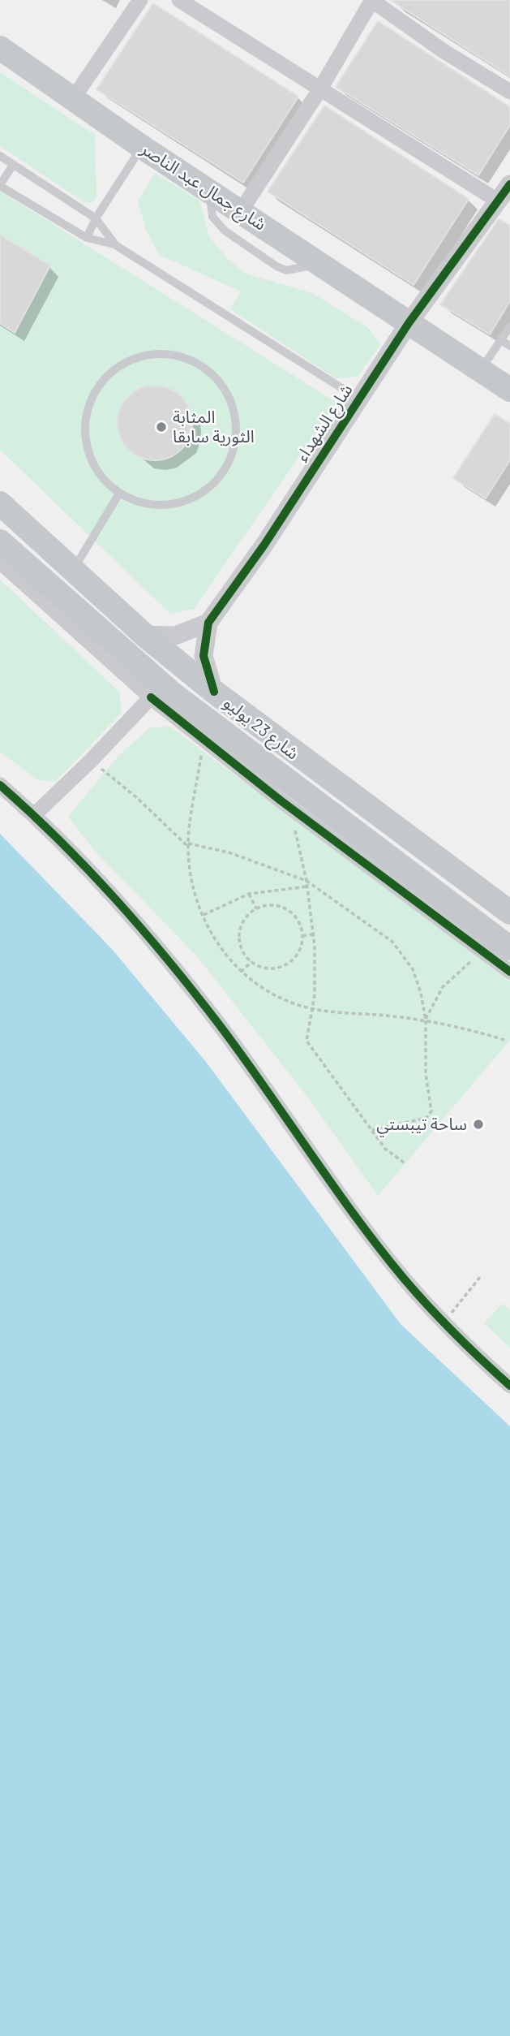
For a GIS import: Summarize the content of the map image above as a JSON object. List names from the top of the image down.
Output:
{
  "streets": {
    "main road": ["شارع جمال عبد الناصر", "شارع 23 يوليو"],
    "street": ["شارع الشهداء"]
  },
  "crossings": [
    ["شارع جمال عبد الناصر", "شارع الشهداء"],
    ["شارع الشهداء", "شارع 23 يوليو"]
  ],
  "places": ["المثابة الثورية سابقا", "ساحة تيبستي"]
}
